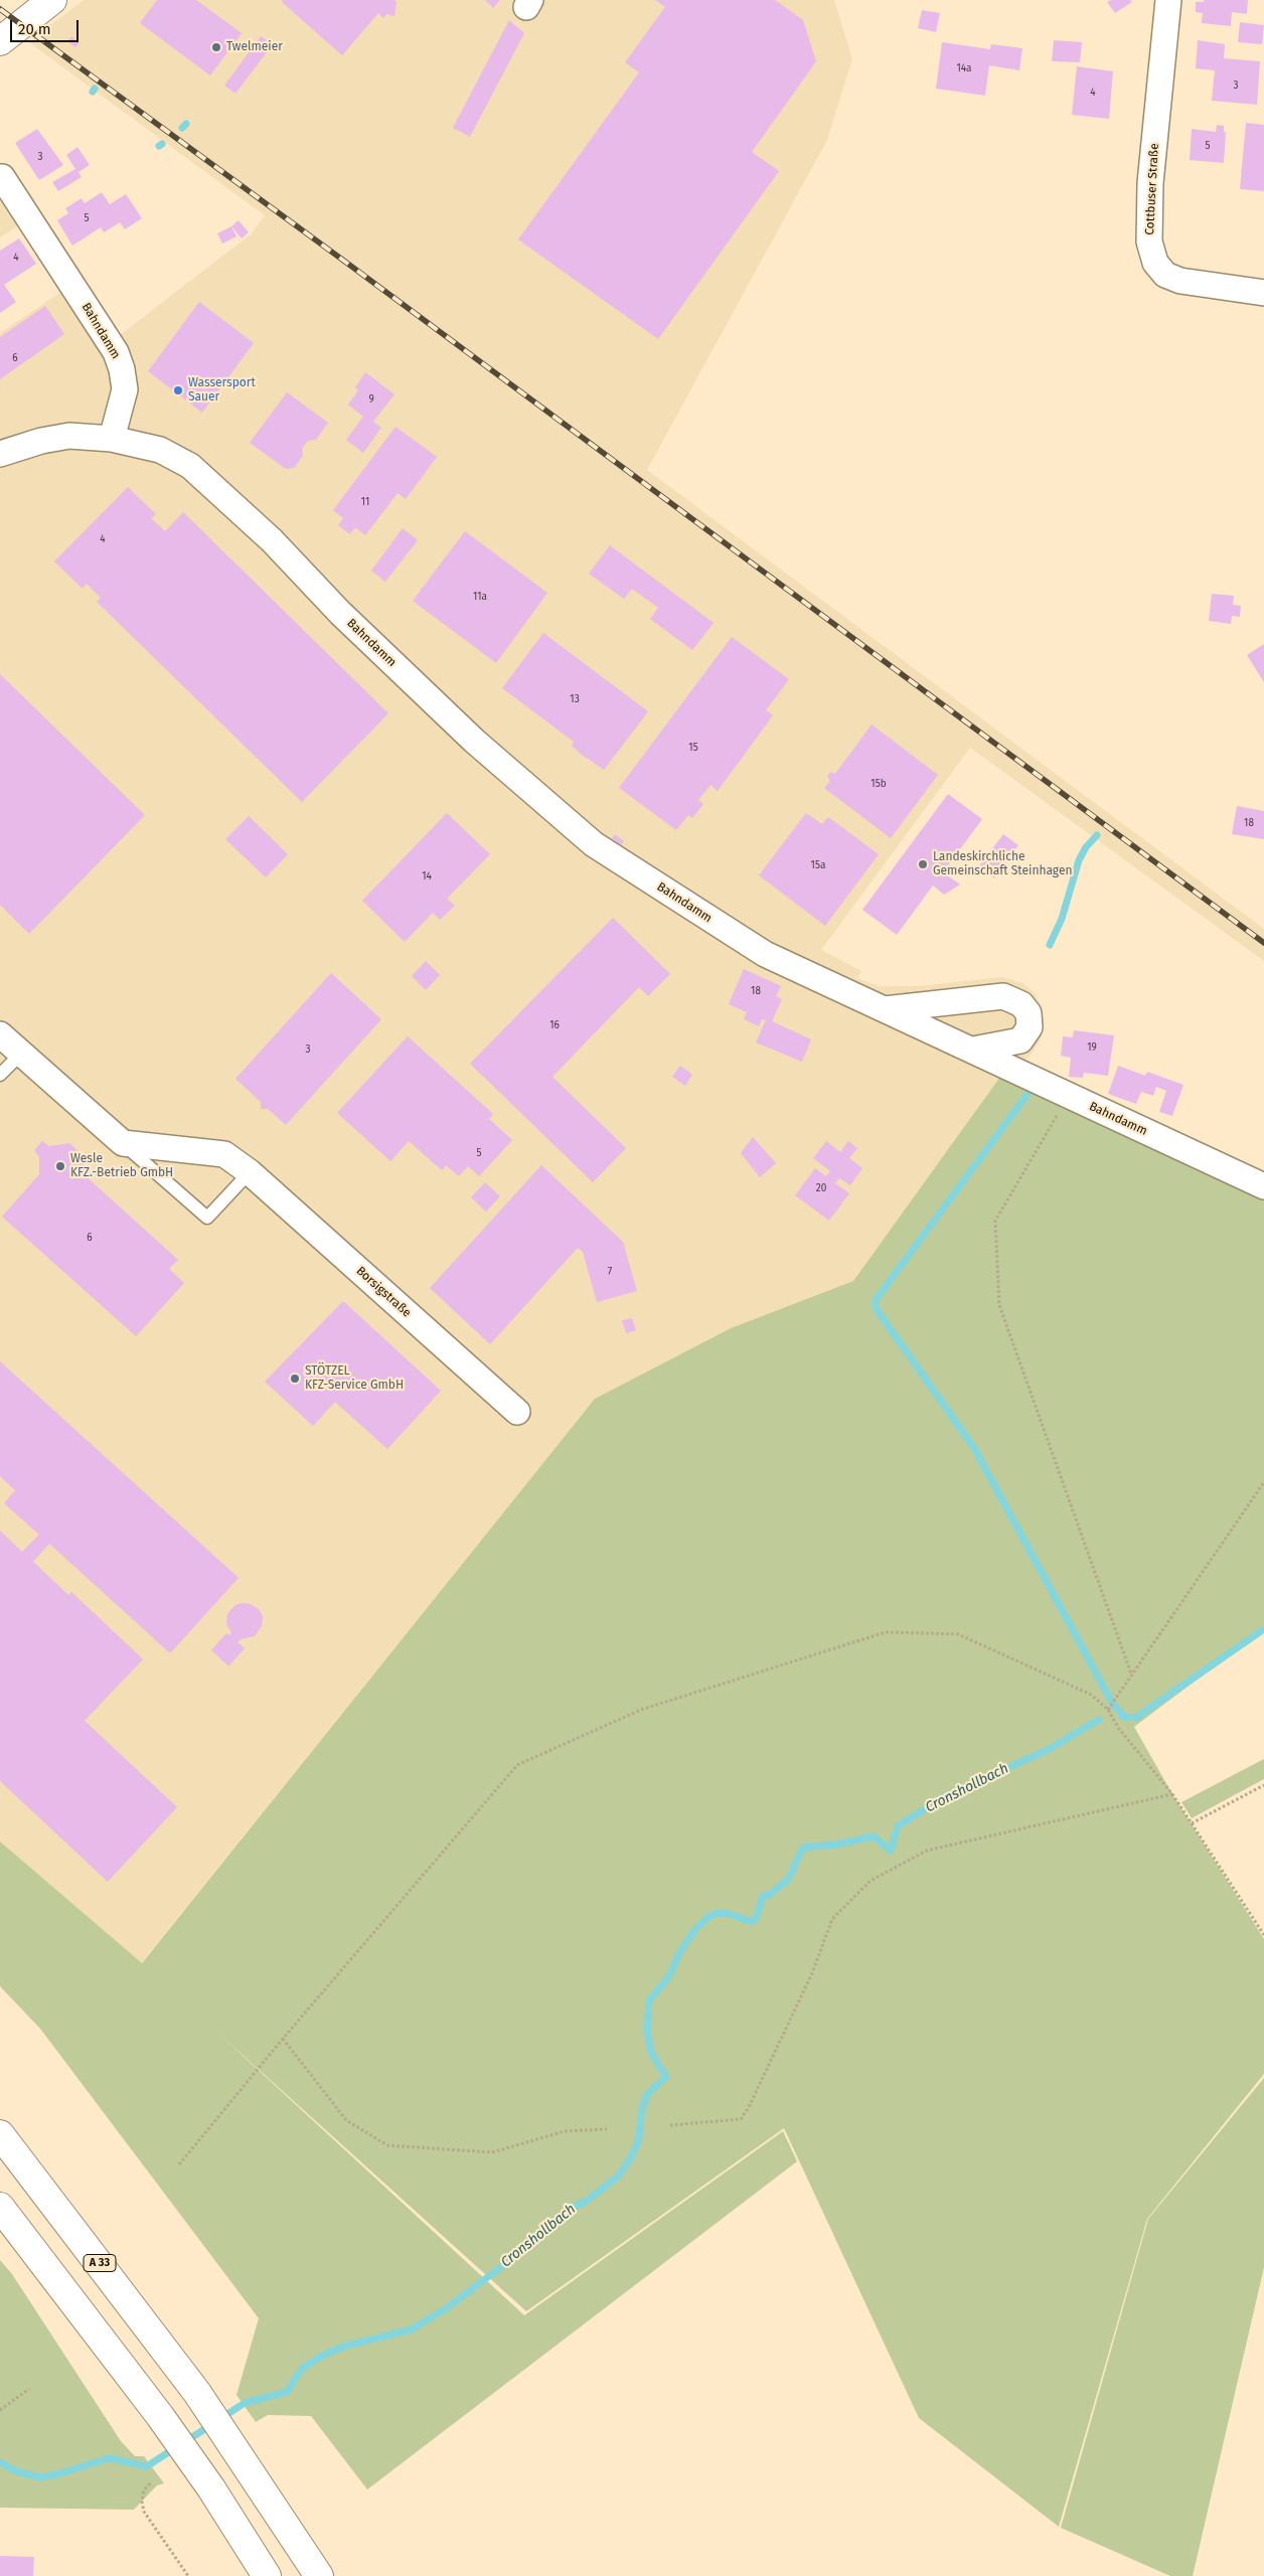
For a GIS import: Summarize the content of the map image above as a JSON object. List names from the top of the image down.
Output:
{
  "streets": {
    "main road": ["A 33"],
    "street": ["Cottbuser Straße", "Bahndamm", "Borsigstraße"]
  },
  "water": ["Cronshollbach"],
  "places": [
    "Twelmeier",
    "Wassersport Sauer",
    "Landeskirchliche Gemeinschaft Steinhagen",
    "Wesle KFZ.-Betrieb GmbH",
    "STÖTZEL KFZ-Service GmbH"
  ],
  "house_numbers": [
    "14a",
    "3",
    "4",
    "5",
    "3",
    "5",
    "4",
    "6",
    "9",
    "11",
    "4",
    "11a",
    "13",
    "15",
    "15b",
    "18",
    "15a",
    "14",
    "18",
    "16",
    "19",
    "3",
    "5",
    "20",
    "6",
    "7"
  ],
  "scale_bar": "20 m"
}
